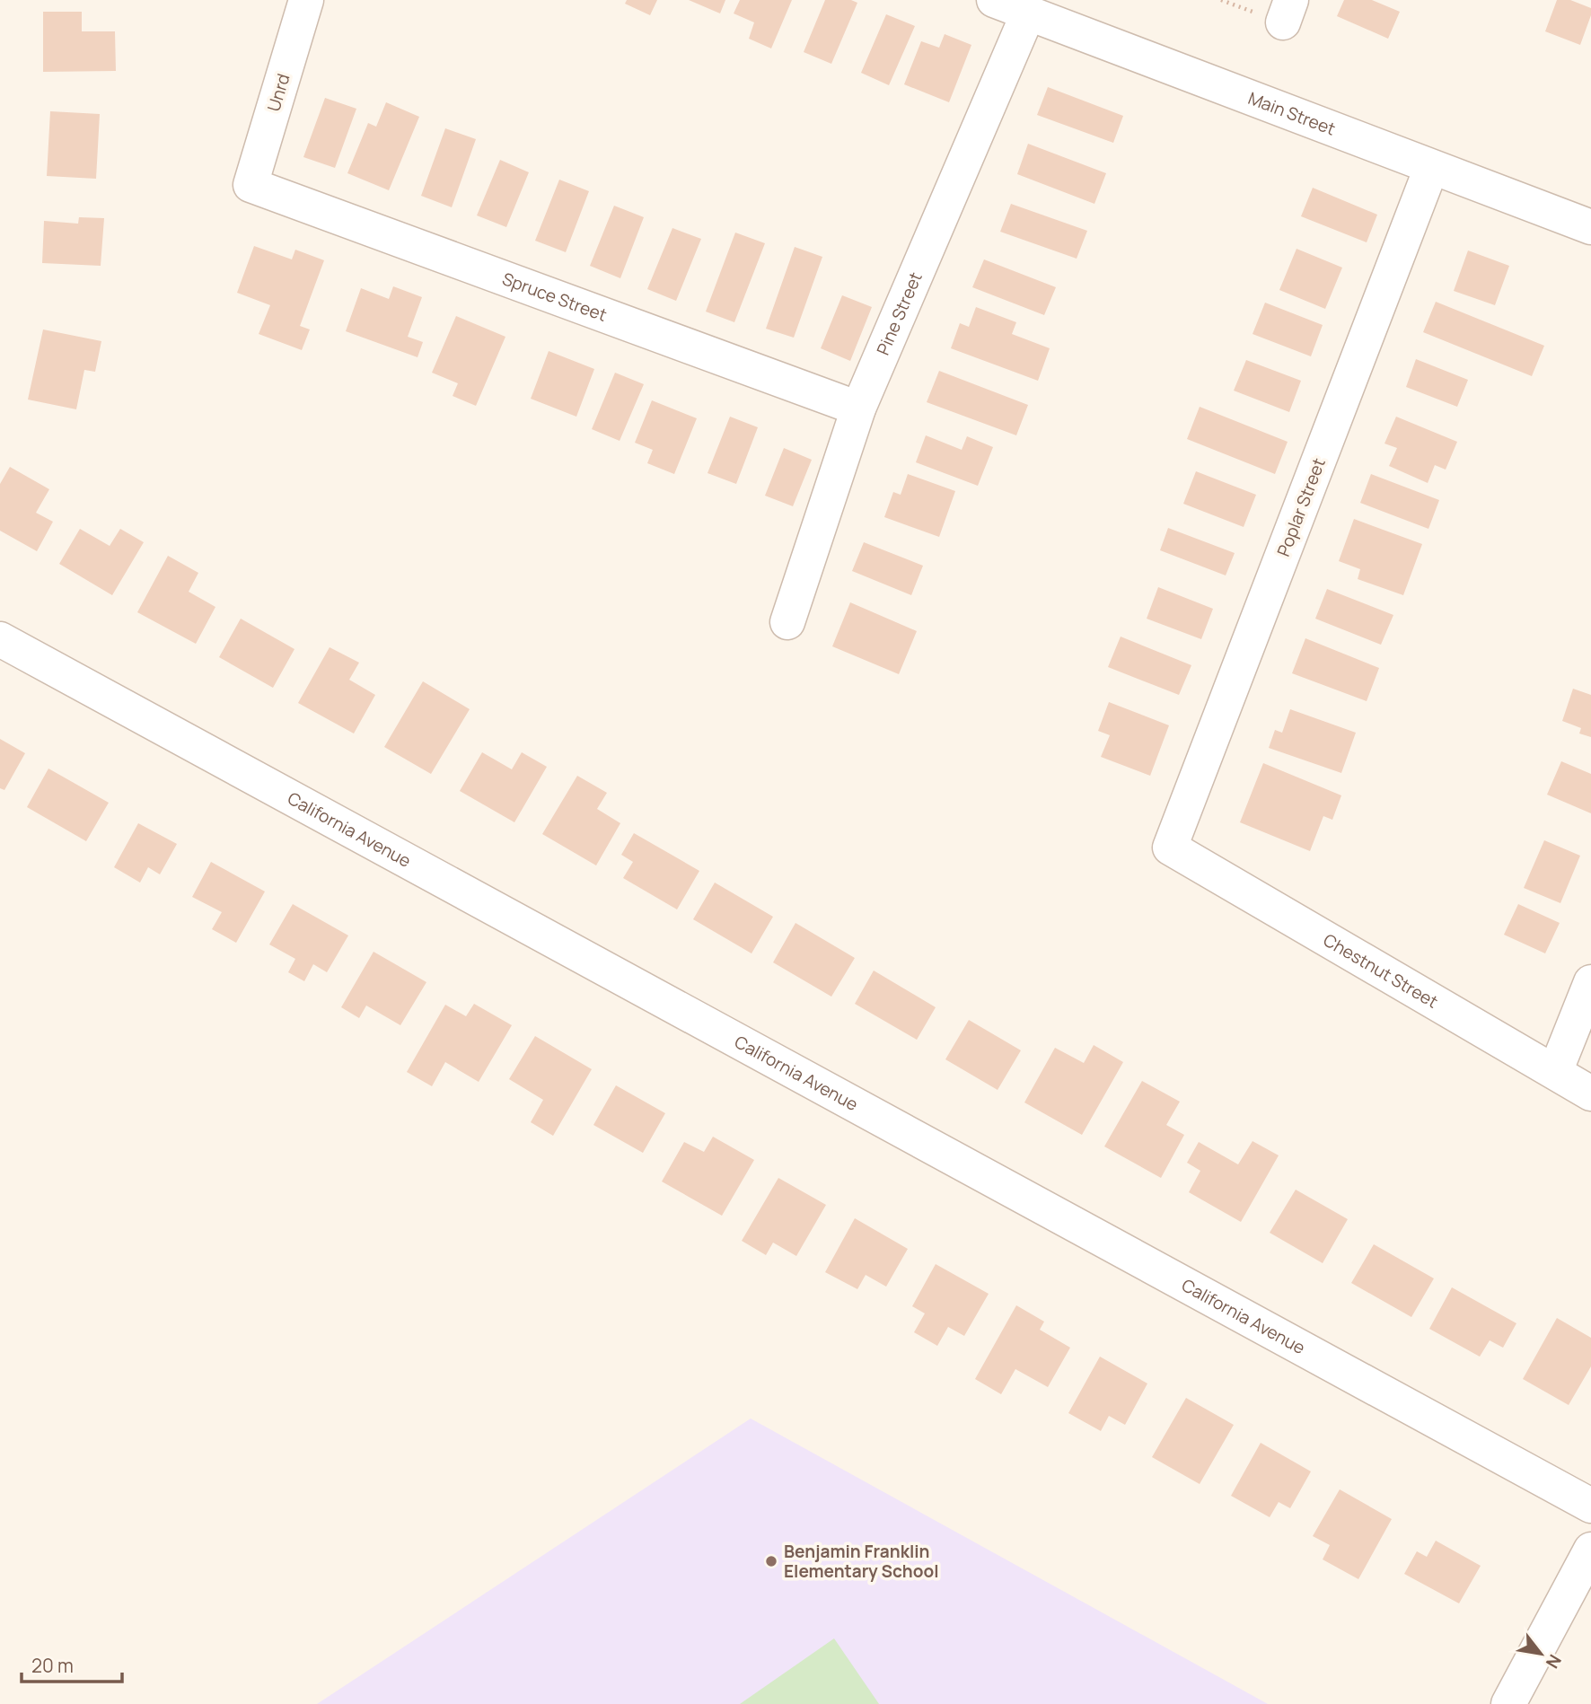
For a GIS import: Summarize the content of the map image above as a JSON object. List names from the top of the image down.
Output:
{
  "streets": {
    "street": [
      "Unrd",
      "Main Street",
      "Spruce Street",
      "Pine Street",
      "Poplar Street",
      "California Avenue",
      "Chestnut Street"
    ]
  },
  "crossings": [
    ["Unrd", "Spruce Street"],
    ["Main Street", "Pine Street"],
    ["Main Street", "Poplar Street"],
    ["Spruce Street", "Pine Street"],
    ["Poplar Street", "Chestnut Street"]
  ],
  "places": ["Benjamin Franklin Elementary School"],
  "scale_bar": "20 m",
  "north": "bottom right"
}
